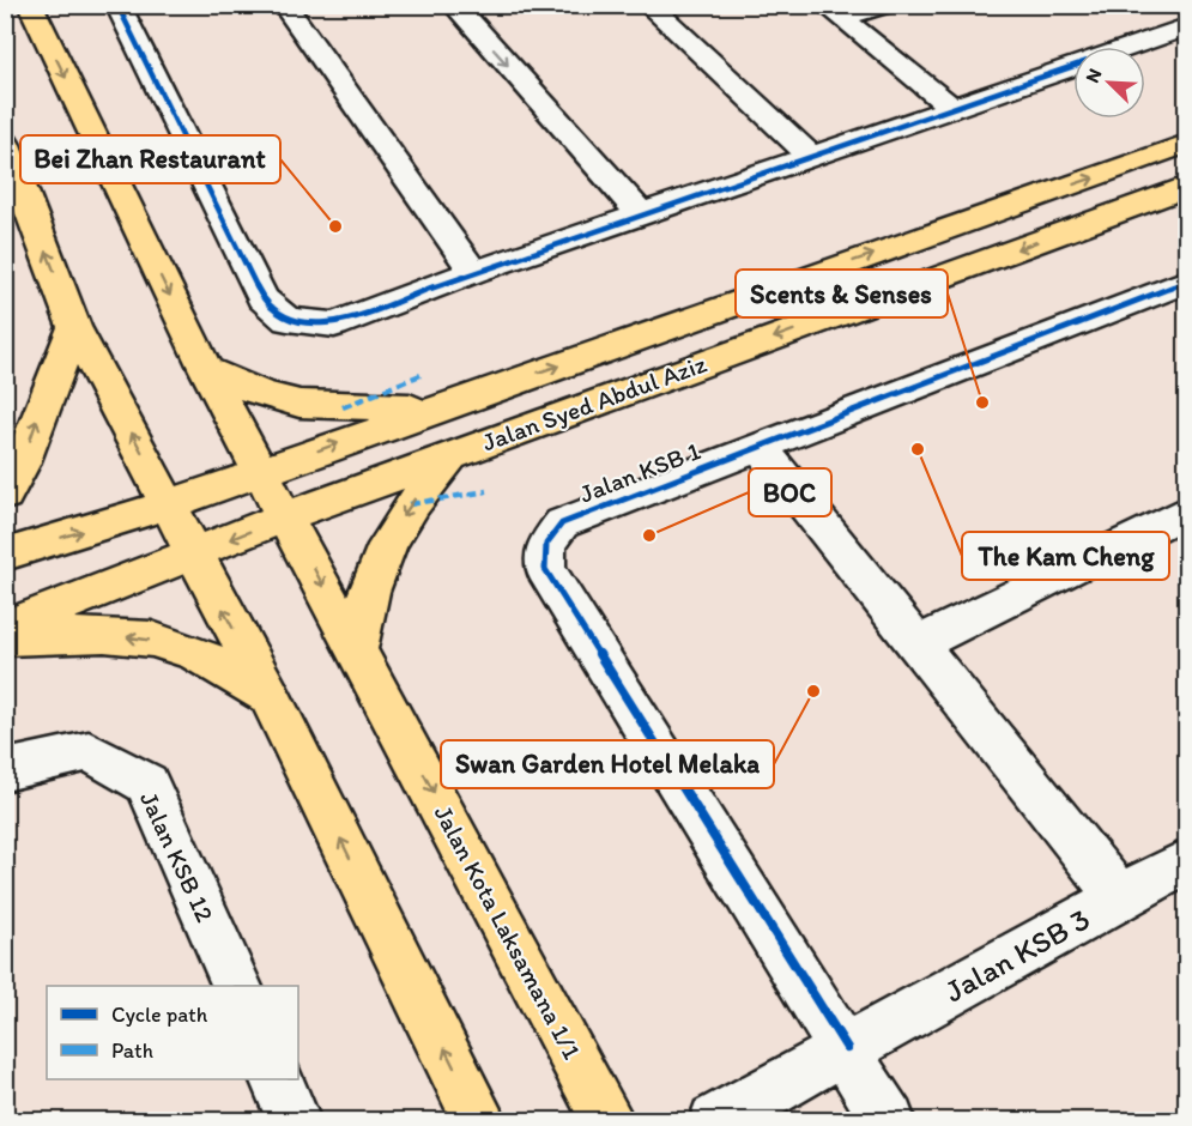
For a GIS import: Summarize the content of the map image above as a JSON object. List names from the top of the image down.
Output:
{
  "streets": {
    "main road": ["Jalan Syed Abdul Aziz", "Jalan Kota Laksamana 1/1"],
    "street": ["Jalan KSB 1", "Jalan KSB 12", "Jalan KSB 3"]
  },
  "crossings": [
    ["Jalan Syed Abdul Aziz", "Jalan Kota Laksamana 1/1"],
    ["Jalan KSB 1", "Jalan KSB 3"]
  ],
  "places": [
    "Bei Zhan Restaurant",
    "Scents & Senses",
    "The Kam Cheng",
    "BOC",
    "Swan Garden Hotel Melaka"
  ],
  "legend": ["Cycle path", "Path"],
  "north": "top left"
}
